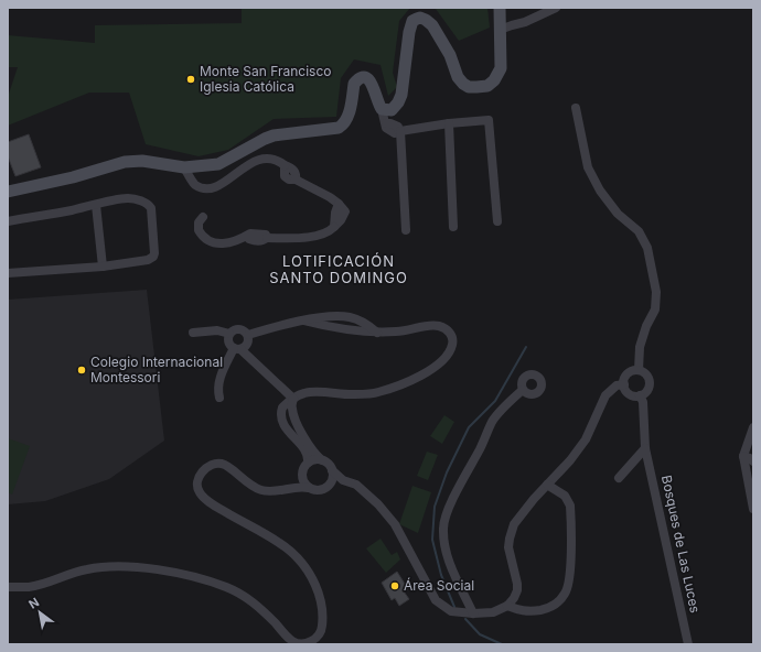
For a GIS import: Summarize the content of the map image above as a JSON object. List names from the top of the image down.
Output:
{
  "streets": {
    "street": ["Bosques de Las Luces"]
  },
  "districts": ["LOTIFICACIÓN SANTO DOMINGO"],
  "places": ["Monte San Francisco Iglesia Católica", "Colegio Internacional Montessori", "Área Social"],
  "north": "top left"
}
